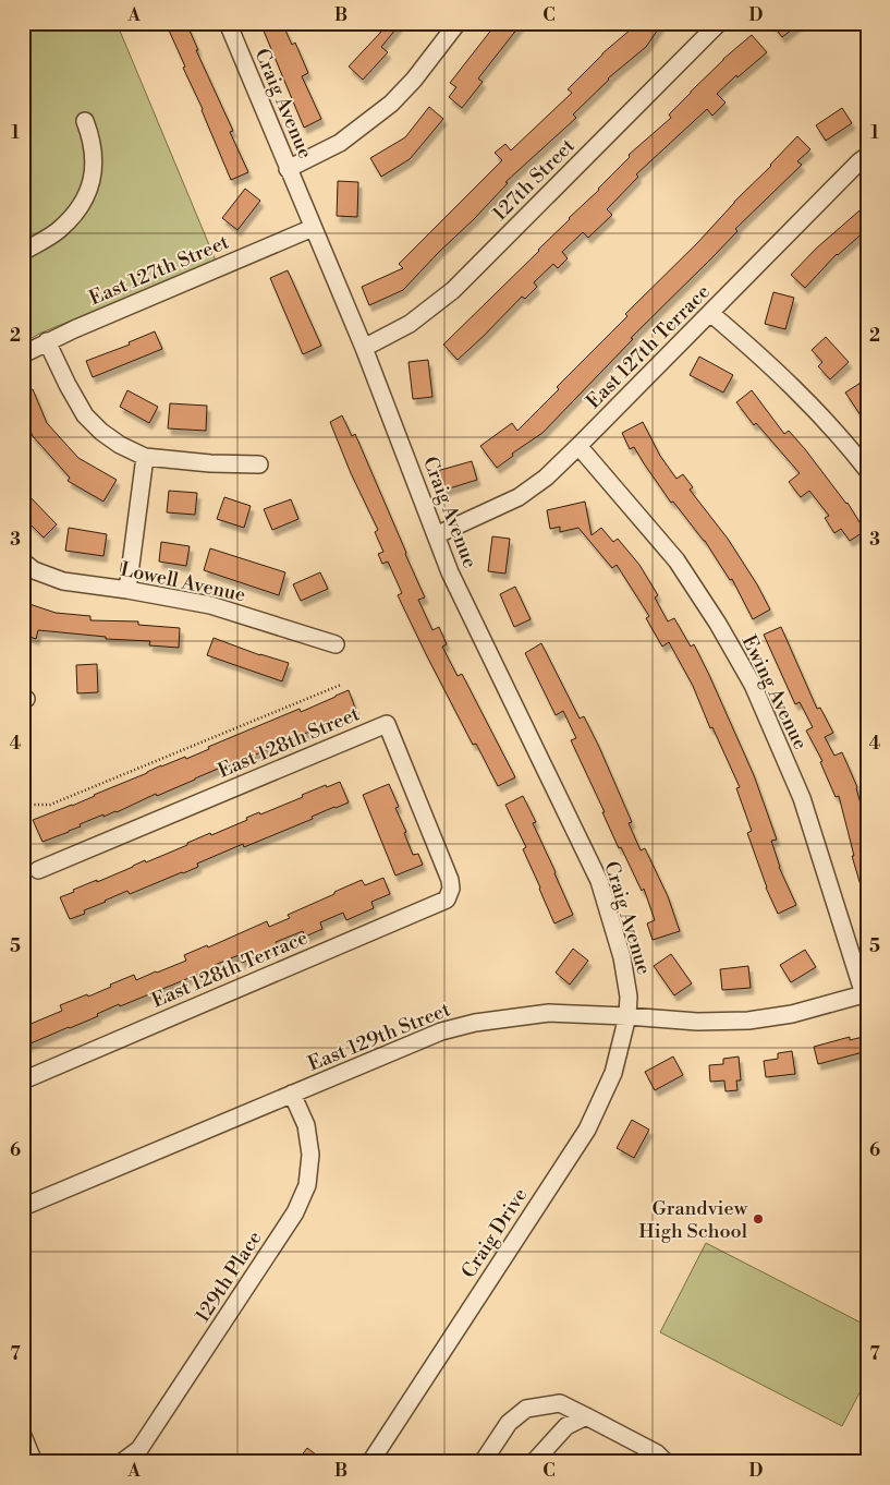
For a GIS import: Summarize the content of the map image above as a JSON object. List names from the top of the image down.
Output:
{
  "streets": {
    "street": [
      "Craig Avenue",
      "127th Street",
      "East 127th Street",
      "East 127th Terrace",
      "Lowell Avenue",
      "Ewing Avenue",
      "East 128th Street",
      "East 128th Terrace",
      "East 129th Street",
      "Craig Drive",
      "129th Place"
    ]
  },
  "crossings": [
    ["Craig Avenue", "127th Street"],
    ["Craig Avenue", "East 127th Street"],
    ["Craig Avenue", "East 127th Terrace"],
    ["Craig Avenue", "East 129th Street"],
    ["Craig Avenue", "Craig Drive"],
    ["East 127th Terrace", "Ewing Avenue"],
    ["Ewing Avenue", "East 129th Street"],
    ["East 128th Street", "East 128th Terrace"],
    ["East 129th Street", "Craig Drive"],
    ["East 129th Street", "129th Place"]
  ],
  "places": ["Grandview High School"],
  "grid": {
    "columns": [
      "A",
      "B",
      "C",
      "D"
    ],
    "rows": [
      "1",
      "2",
      "3",
      "4",
      "5",
      "6",
      "7"
    ]
  }
}
